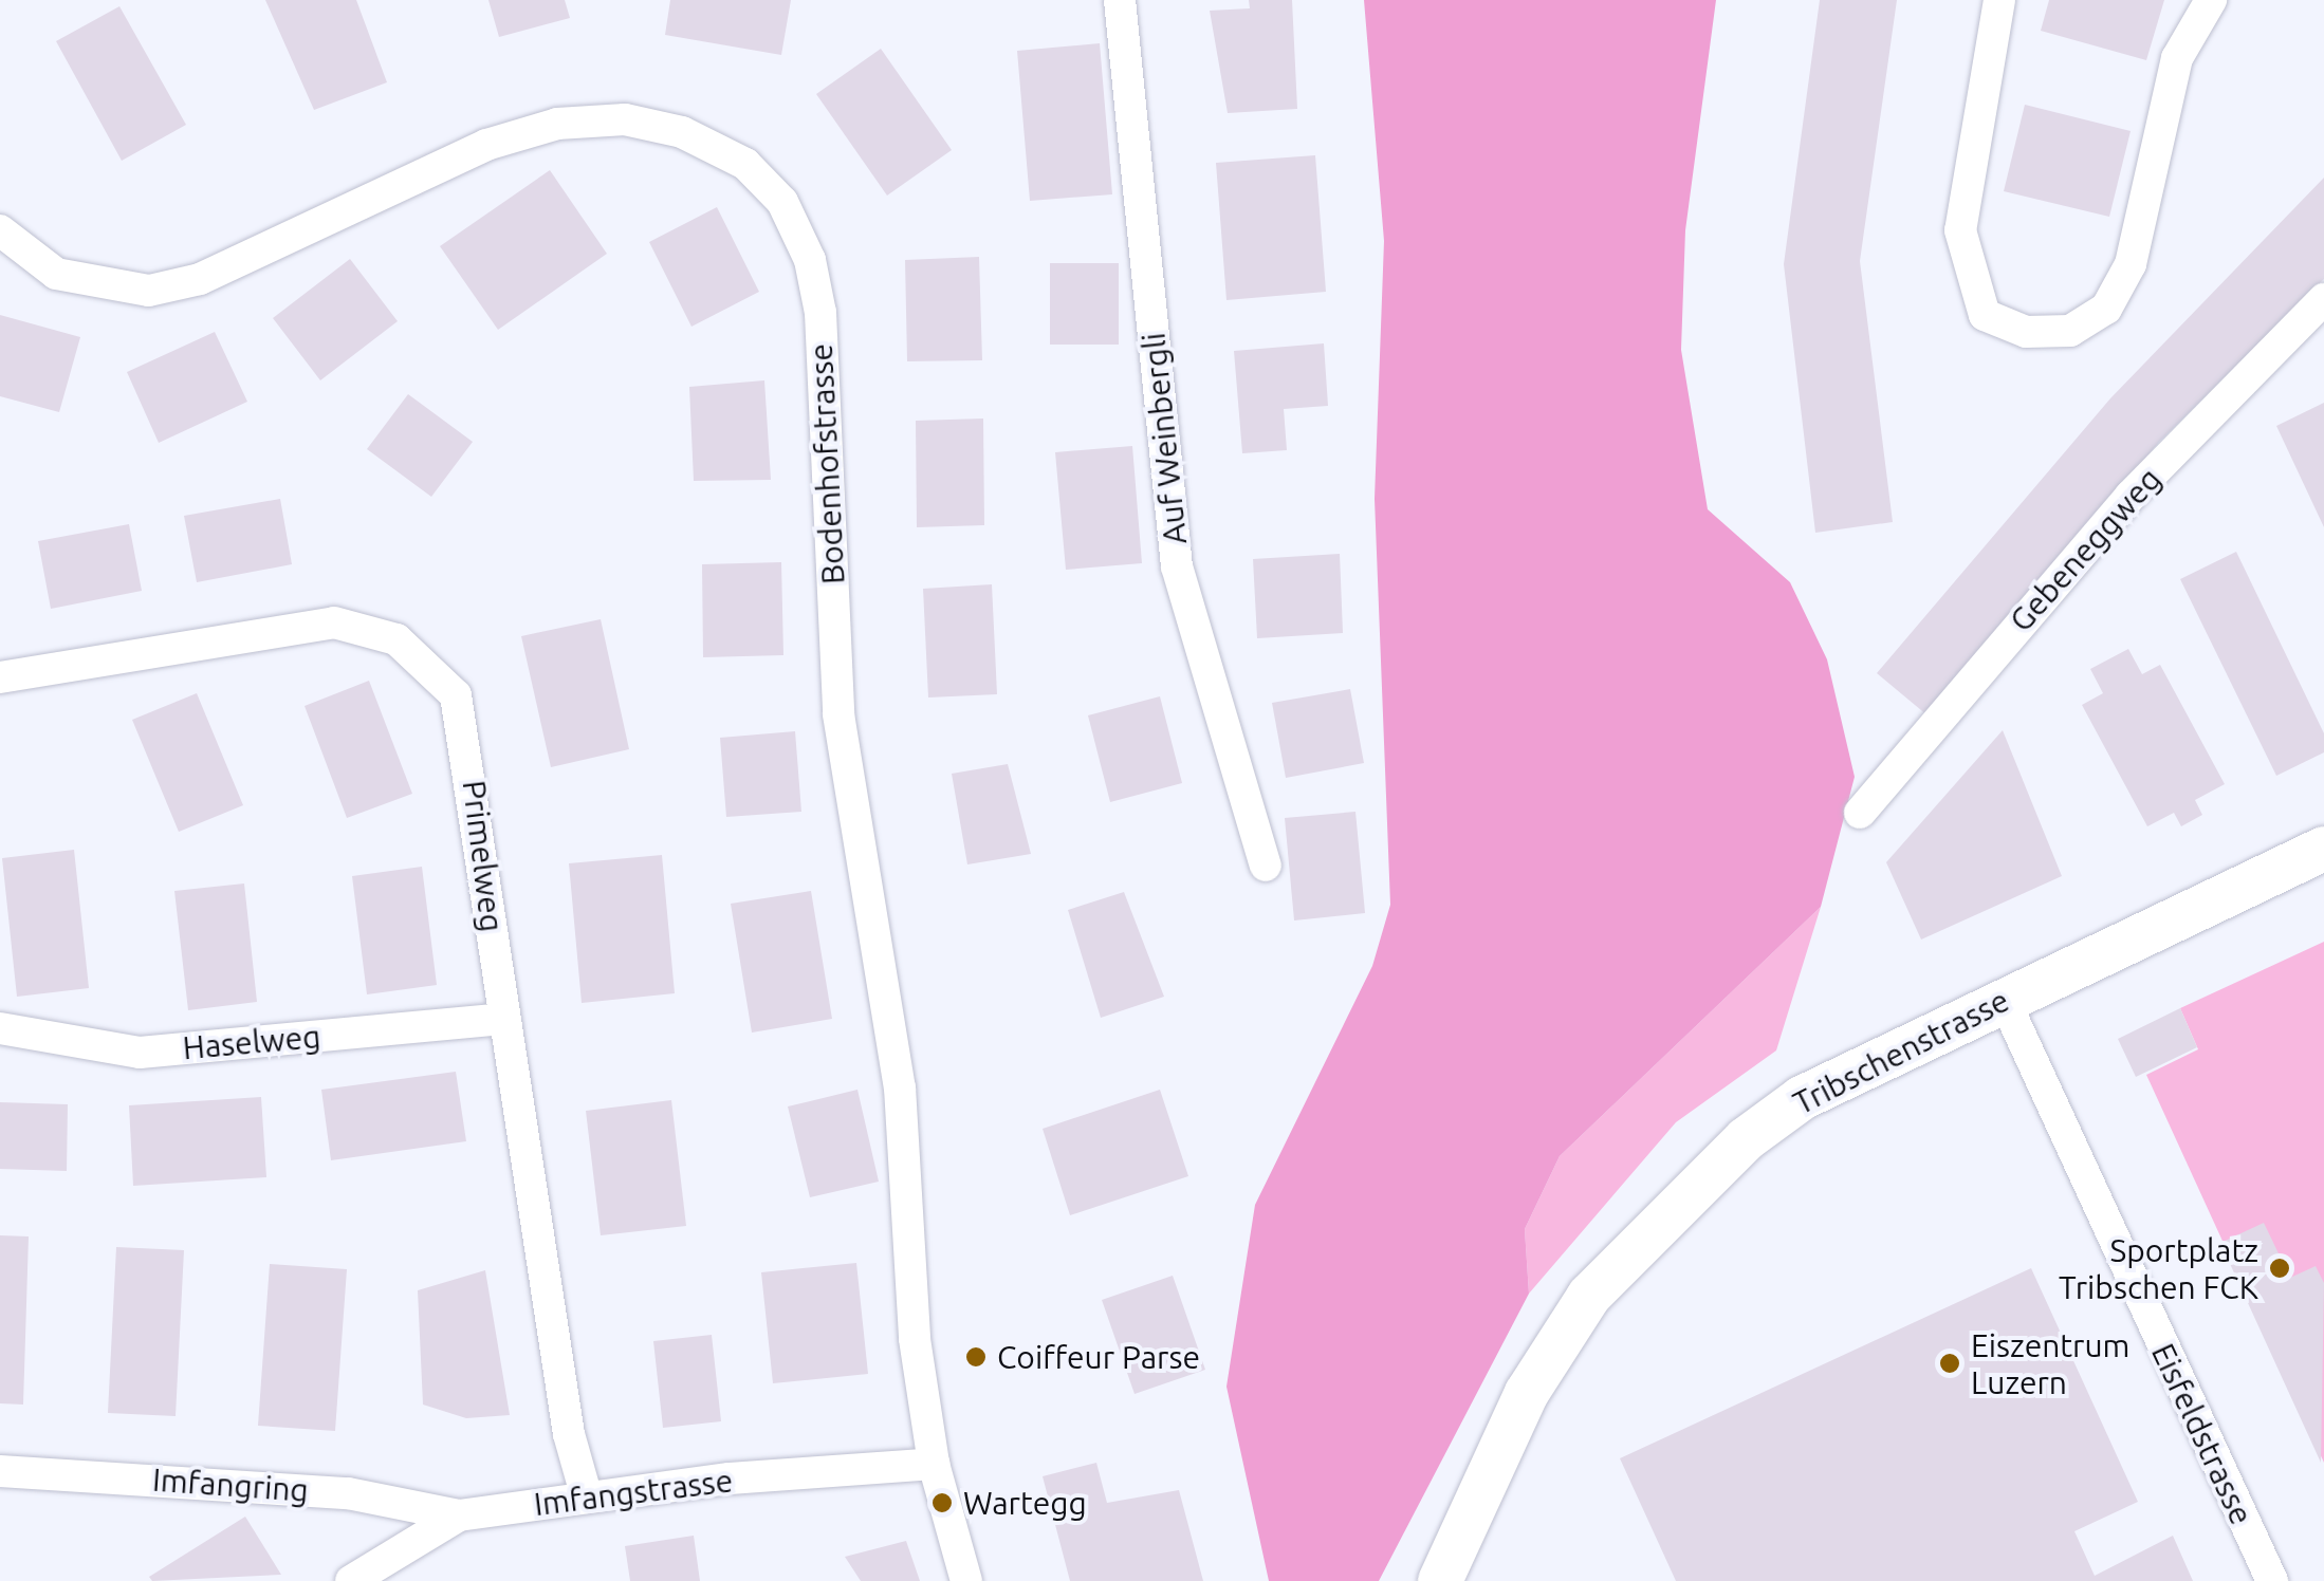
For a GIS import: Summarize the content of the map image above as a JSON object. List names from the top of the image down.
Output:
{
  "streets": {
    "street": [
      "Auf Weinbergli",
      "Bodenhofstrasse",
      "Gebeneggweg",
      "Primelweg",
      "Haselweg",
      "Tribschenstrasse",
      "Eisfeldstrasse",
      "Imfangring",
      "Imfangstrasse"
    ]
  },
  "crossings": [
    ["Bodenhofstrasse", "Imfangstrasse"],
    ["Primelweg", "Haselweg"],
    ["Primelweg", "Imfangstrasse"],
    ["Tribschenstrasse", "Eisfeldstrasse"],
    ["Imfangring", "Imfangstrasse"]
  ],
  "places": [
    "Sportplatz Tribschen FCK",
    "Coiffeur Parse",
    "Eiszentrum Luzern",
    "Wartegg"
  ]
}
